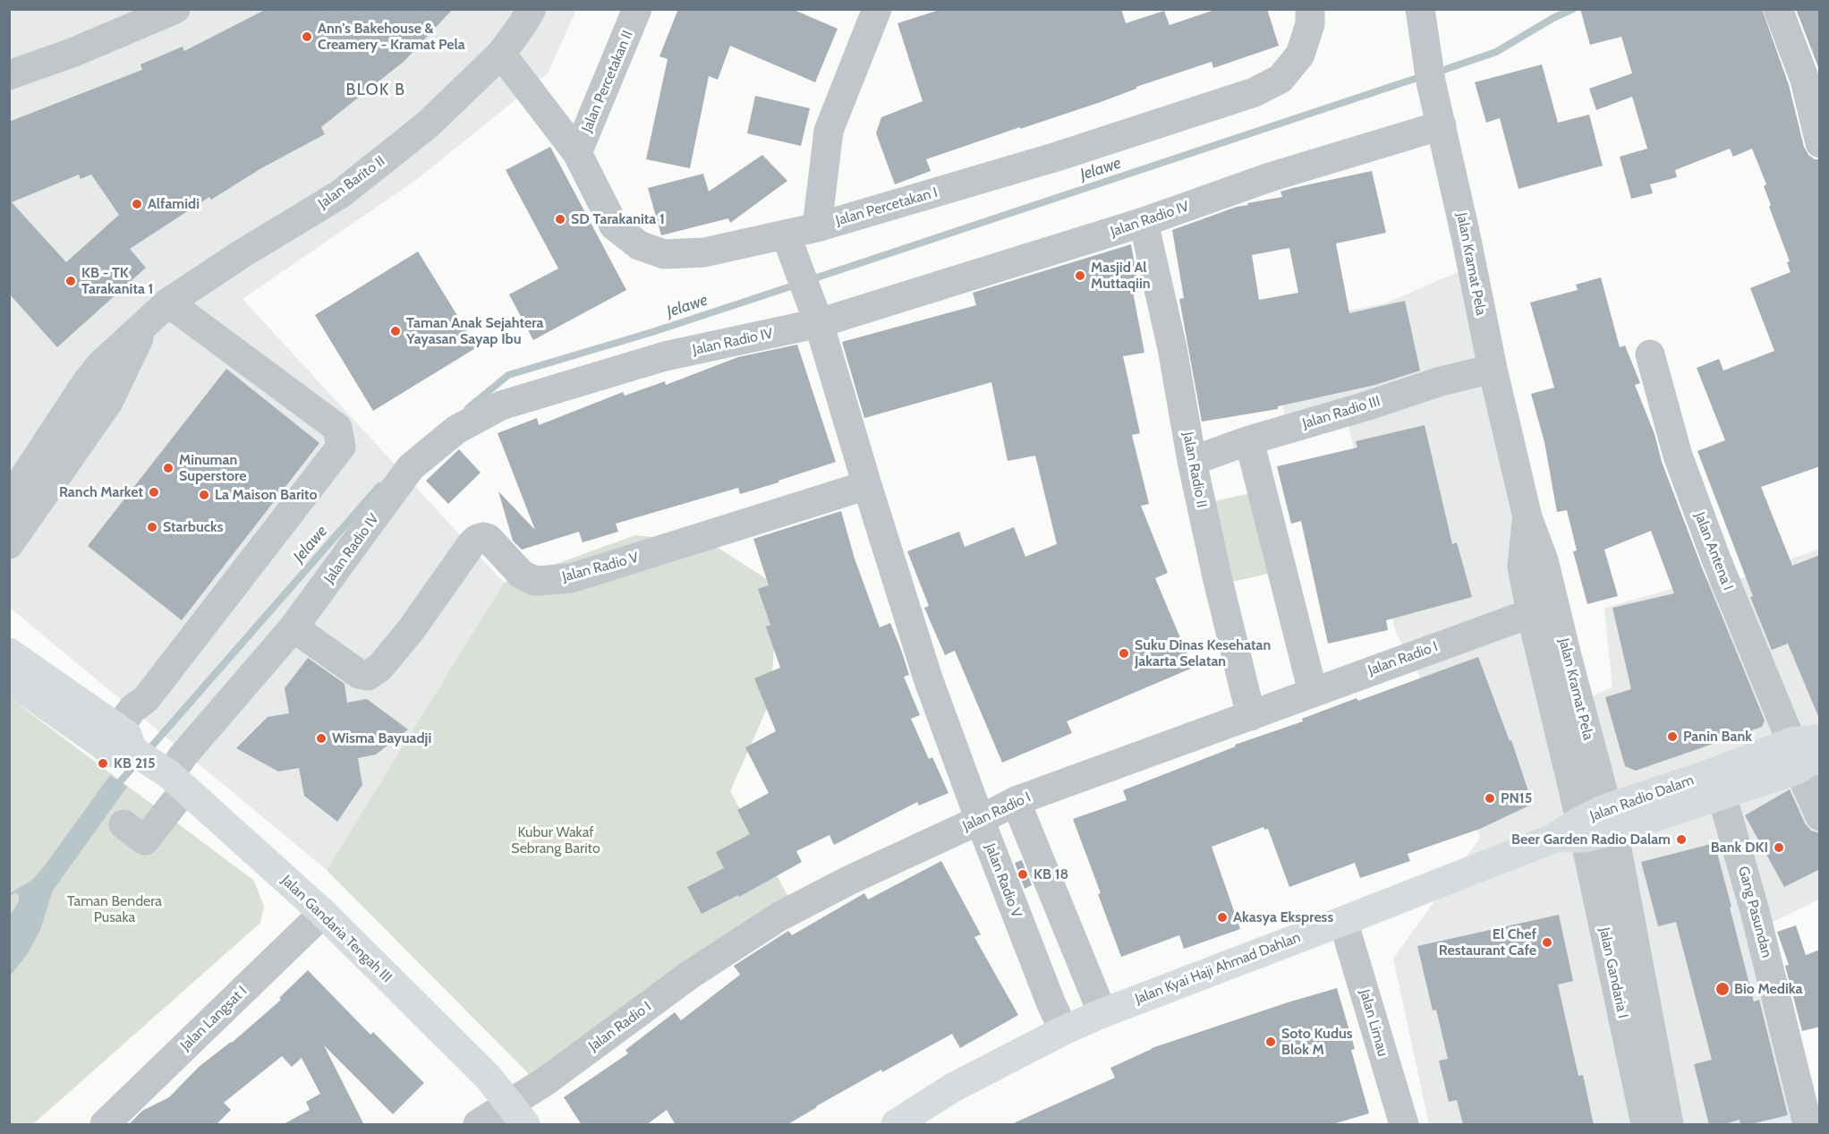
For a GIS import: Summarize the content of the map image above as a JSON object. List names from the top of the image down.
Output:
{
  "streets": {
    "main road": ["Jalan Radio Dalam", "Jalan Gandaria Tengah III", "Jalan Kyai Haji Ahmad Dahlan"],
    "street": [
      "Jalan Percetakan II",
      "Jalan Barito II",
      "Jalan Percetakan I",
      "Jalan Radio IV",
      "Jalan Kramat Pela",
      "Jalan Radio III",
      "Jalan Radio II",
      "Jalan Antena I",
      "Jalan Radio V",
      "Jalan Radio I",
      "Gang Pasundan",
      "Jalan Gandaria I",
      "Jalan Langsat I",
      "Jalan Limau"
    ]
  },
  "crossings": [
    ["Jalan Percetakan II", "Jalan Percetakan I"],
    ["Jalan Barito II", "Jalan Percetakan I"],
    ["Jalan Percetakan I", "Jalan Radio V"],
    ["Jalan Radio IV", "Jalan Kramat Pela"],
    ["Jalan Radio IV", "Jalan Radio II"],
    ["Jalan Radio IV", "Jalan Radio V"],
    ["Jalan Radio IV", "Jalan Gandaria Tengah III"],
    ["Jalan Kramat Pela", "Jalan Radio III"],
    ["Jalan Kramat Pela", "Jalan Radio I"],
    ["Jalan Kramat Pela", "Jalan Radio Dalam"],
    ["Jalan Kramat Pela", "Jalan Gandaria I"],
    ["Jalan Radio III", "Jalan Radio II"],
    ["Jalan Radio II", "Jalan Radio I"],
    ["Jalan Antena I", "Jalan Radio Dalam"],
    ["Jalan Radio V", "Jalan Radio I"],
    ["Jalan Radio V", "Jalan Kyai Haji Ahmad Dahlan"],
    ["Jalan Radio I", "Jalan Gandaria Tengah III"],
    ["Jalan Radio Dalam", "Gang Pasundan"],
    ["Jalan Radio Dalam", "Jalan Kyai Haji Ahmad Dahlan"],
    ["Jalan Radio Dalam", "Jalan Gandaria I"],
    ["Jalan Gandaria Tengah III", "Jalan Langsat I"],
    ["Jalan Kyai Haji Ahmad Dahlan", "Jalan Limau"]
  ],
  "districts": ["BLOK B"],
  "water": ["Jelawe"],
  "parks": ["Kubur Wakaf Sebrang Barito", "Taman Bendera Pusaka"],
  "places": [
    "Ann's Bakehouse & Creamery - Kramat Pela",
    "Alfamidi",
    "SD Tarakanita 1",
    "Masjid Al Muttaqiin",
    "KB - TK Tarakanita 1",
    "Taman Anak Sejahtera Yayasan Sayap Ibu",
    "Minuman Superstore",
    "Ranch Market",
    "La Maison Barito",
    "Starbucks",
    "Suku Dinas Kesehatan Jakarta Selatan",
    "Panin Bank",
    "Wisma Bayuadji",
    "KB 215",
    "PN15",
    "Beer Garden Radio Dalam",
    "Bank DKI",
    "KB 18",
    "Akasya Ekspress",
    "El Chef Restaurant Cafe",
    "Bio Medika",
    "Soto Kudus Blok M"
  ]
}
